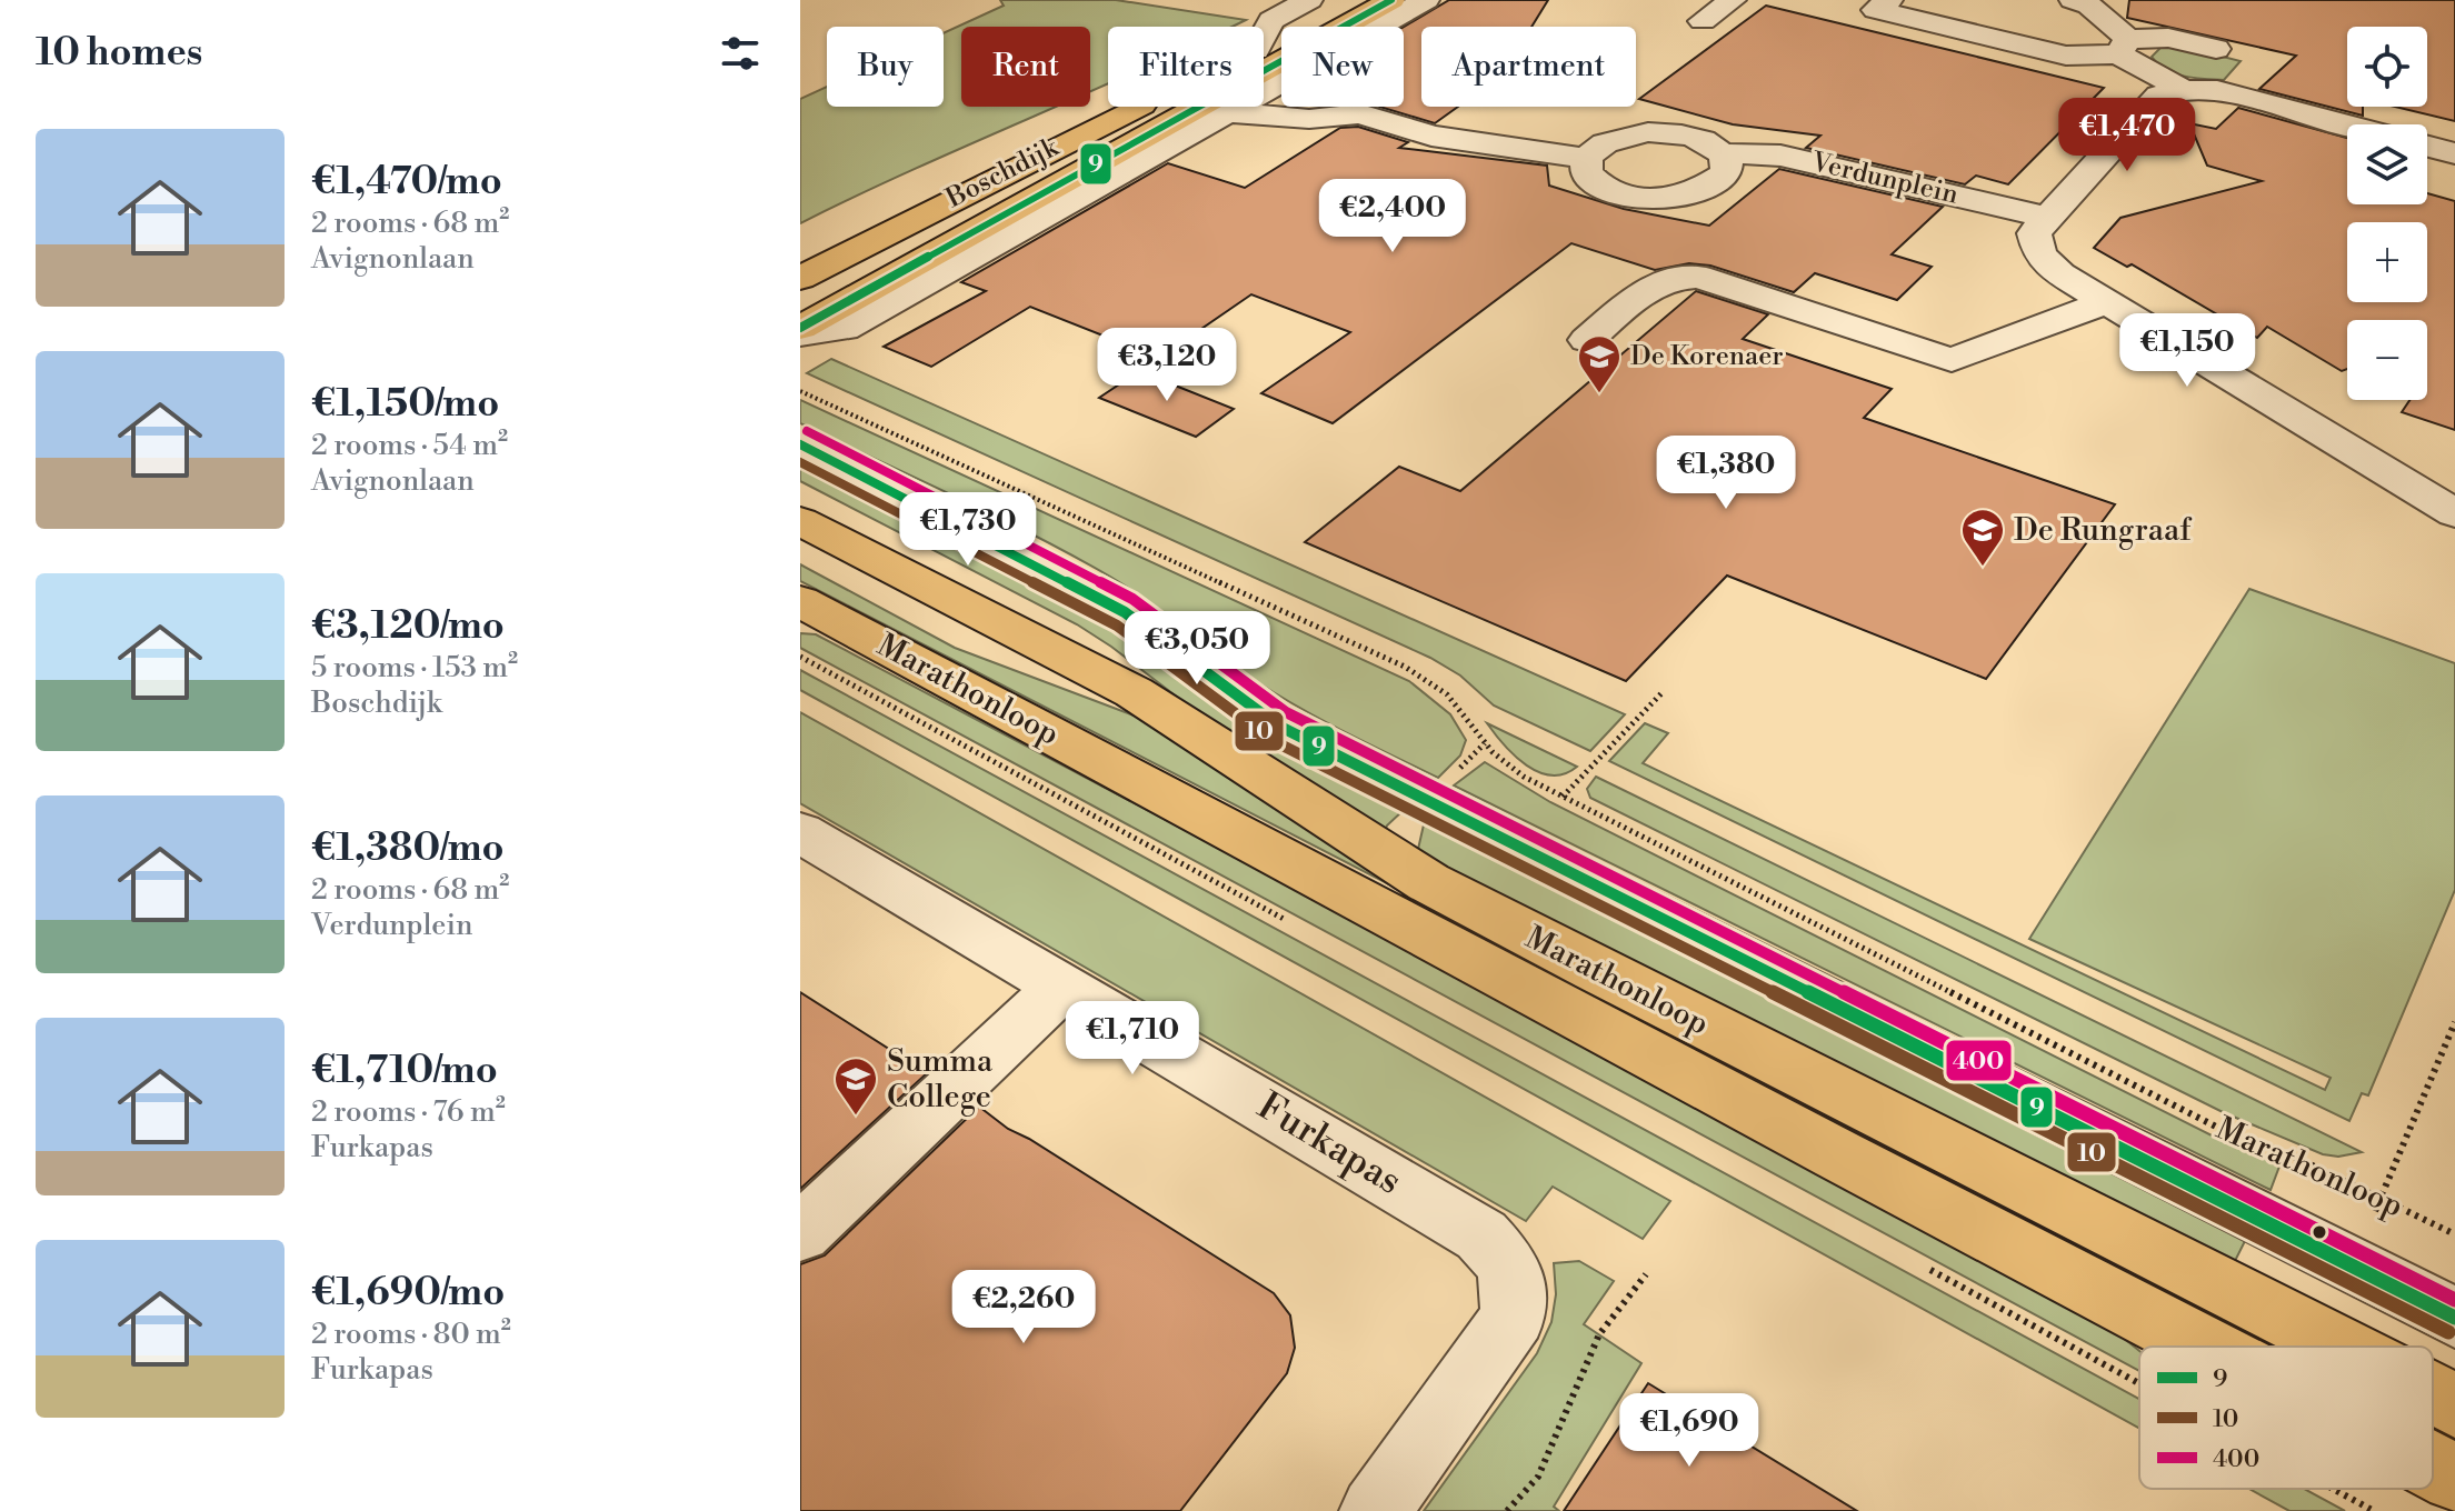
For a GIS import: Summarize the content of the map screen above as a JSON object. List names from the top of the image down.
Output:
{
  "streets": {
    "main road": ["Boschdijk", "Marathonloop"],
    "street": ["Verdunplein", "Furkapas"]
  },
  "places": {
    "school or university": ["De Korenaer", "De Rungraaf", "Summa College"]
  },
  "lines": ["transit line 9", "transit line 400", "transit line 10"],
  "legend": ["9", "10", "400"],
  "page": {
    "heading": "10 homes",
    "map_buttons": ["+", "−"],
    "chip": [
      "Buy",
      "Rent",
      "Filters",
      "New",
      "Apartment"
    ],
    "price": [
      "€1,470",
      "€2,400",
      "€1,150",
      "€3,120",
      "€1,380",
      "€1,730",
      "€3,050",
      "€1,710",
      "€2,260",
      "€1,690"
    ],
    "list": [
      {
        "name": "€1,470/mo",
        "note": "2 rooms · 68 m² · Avignonlaan"
      },
      {
        "name": "€1,150/mo",
        "note": "2 rooms · 54 m² · Avignonlaan"
      },
      {
        "name": "€3,120/mo",
        "note": "5 rooms · 153 m² · Boschdijk"
      },
      {
        "name": "€1,380/mo",
        "note": "2 rooms · 68 m² · Verdunplein"
      },
      {
        "name": "€1,710/mo",
        "note": "2 rooms · 76 m² · Furkapas"
      },
      {
        "name": "€1,690/mo",
        "note": "2 rooms · 80 m² · Furkapas"
      }
    ]
  }
}
